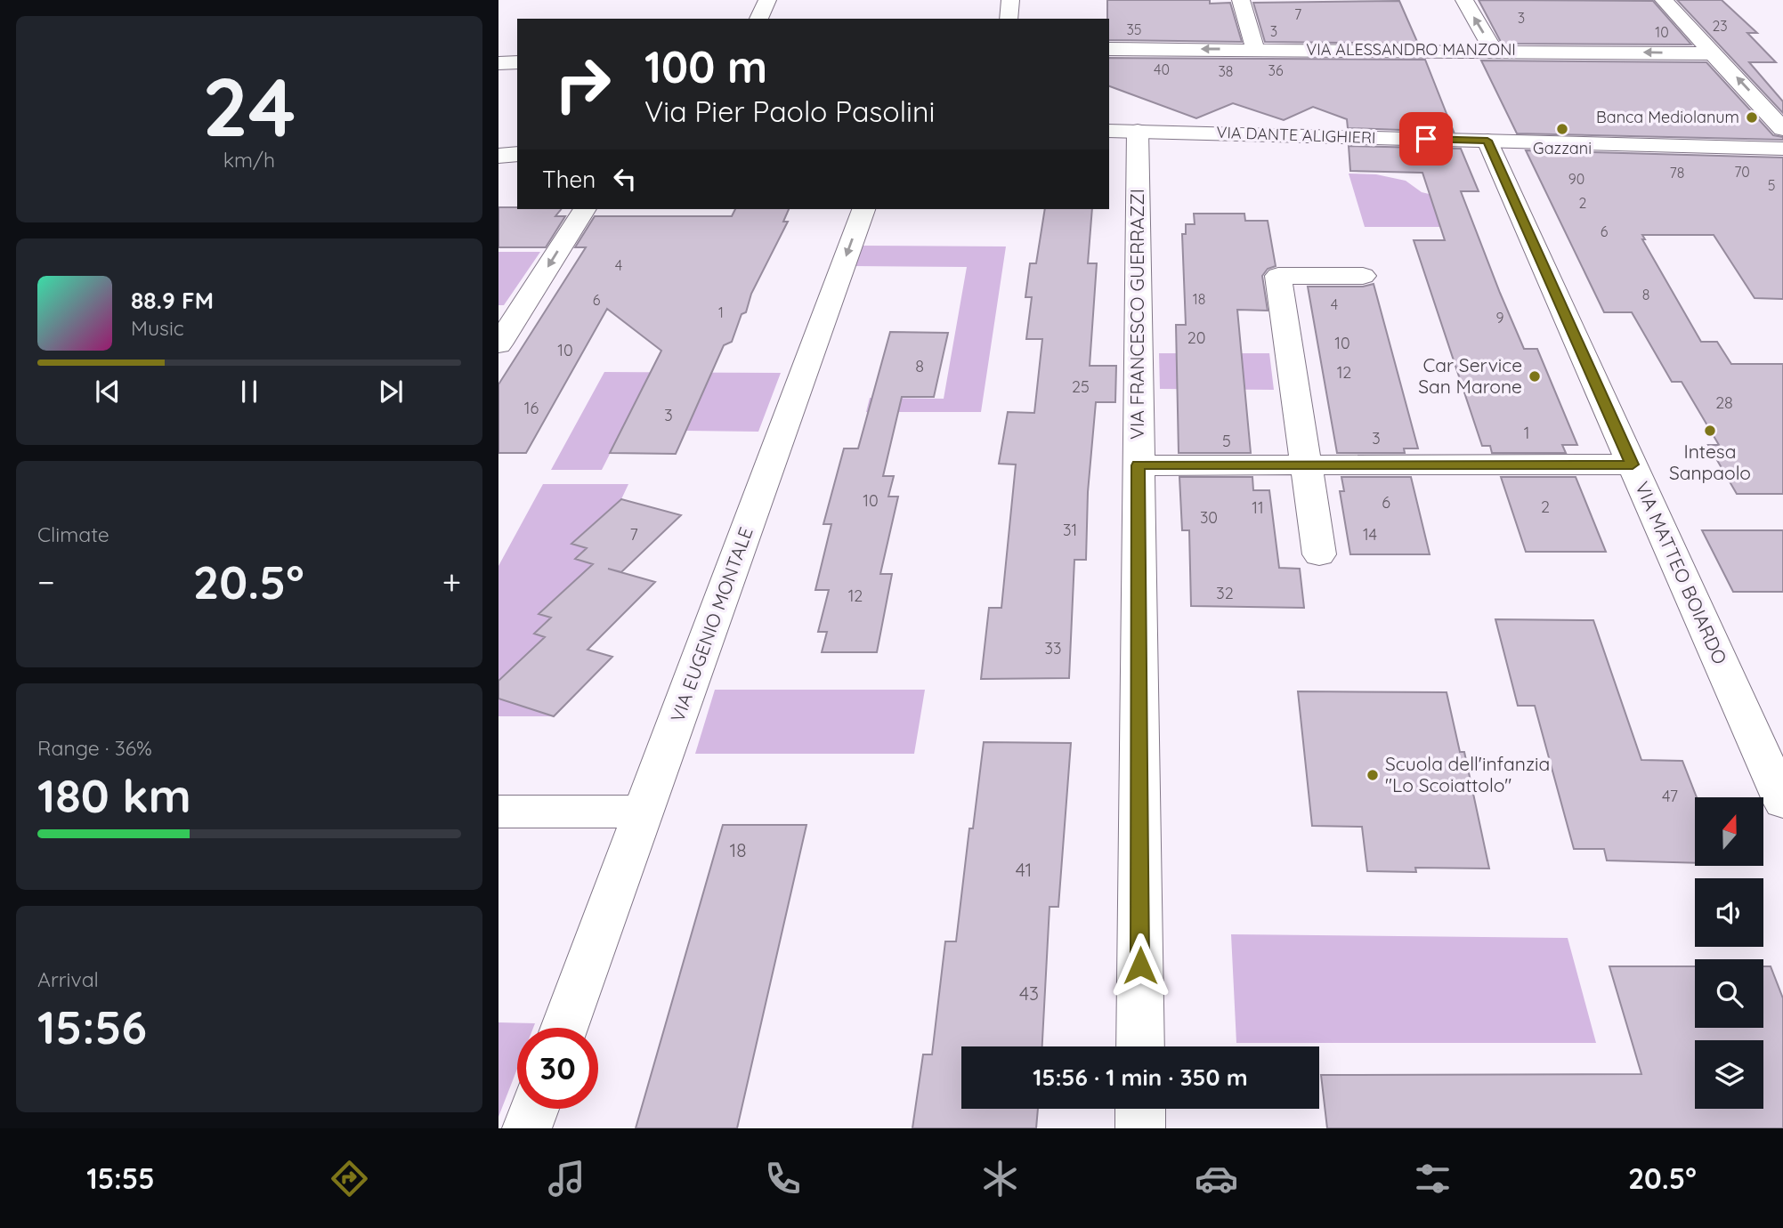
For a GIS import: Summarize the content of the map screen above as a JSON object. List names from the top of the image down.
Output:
{
  "streets": {
    "street": [
      "VIA ALESSANDRO MANZONI",
      "VIA DANTE ALIGHIERI",
      "VIA FRANCESCO GUERRAZZI",
      "VIA MATTEO BOIARDO",
      "VIA EUGENIO MONTALE"
    ]
  },
  "crossings": [
    ["VIA DANTE ALIGHIERI", "VIA FRANCESCO GUERRAZZI"],
    ["VIA DANTE ALIGHIERI", "VIA MATTEO BOIARDO"]
  ],
  "one_way": ["VIA ALESSANDRO MANZONI", "VIA EUGENIO MONTALE"],
  "places": [
    "Banca Mediolanum",
    "Gazzani",
    "Car Service San Marone",
    "Intesa Sanpaolo",
    "Scuola dell'infanzia \"Lo Scoiattolo\""
  ],
  "house_numbers": [
    "7",
    "3",
    "23",
    "35",
    "3",
    "10",
    "40",
    "36",
    "38",
    "70",
    "78",
    "90",
    "5",
    "2",
    "6",
    "4",
    "8",
    "18",
    "6",
    "4",
    "1",
    "9",
    "20",
    "10",
    "10",
    "8",
    "12",
    "25",
    "28",
    "16",
    "3",
    "1",
    "3",
    "5",
    "10",
    "6",
    "2",
    "11",
    "30",
    "31",
    "7",
    "14",
    "32",
    "12",
    "33",
    "47",
    "18",
    "41",
    "43"
  ],
  "north": "top",
  "page": {
    "tile": [
      ["24", "km/h"],
      "Climate",
      ["Range · 36%", "180 km"],
      ["Arrival", "15:56"]
    ],
    "turn": ["100 m", "Via Pier Paolo Pasolini"],
    "then": "Then",
    "song": ["88.9 FM", "Music"],
    "heat": ["−", "20.5°", "+"],
    "limit": "30",
    "trip": "15:56 · 1 min · 350 m",
    "tabs": ["15:55", "20.5°"]
  }
}
